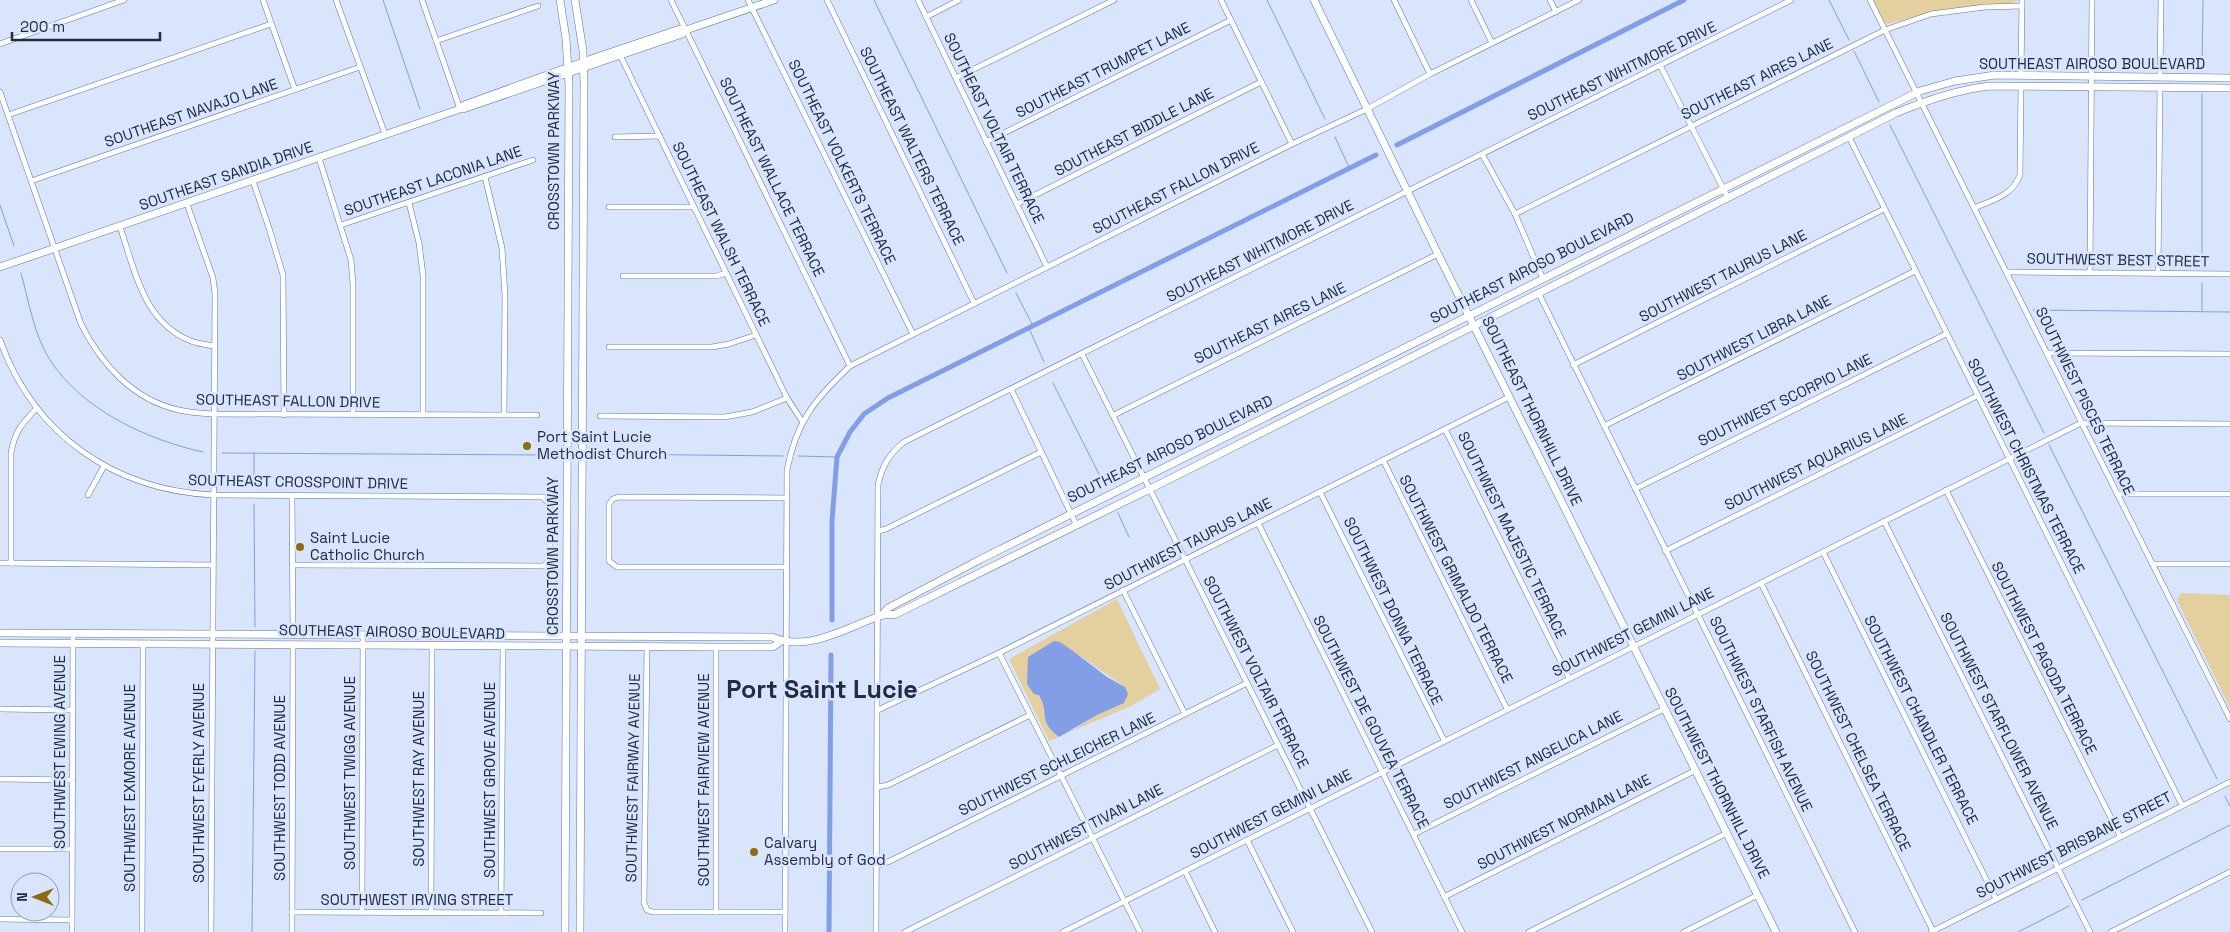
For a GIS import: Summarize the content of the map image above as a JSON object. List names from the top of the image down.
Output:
{
  "streets": {
    "main road": [
      "SOUTHEAST AIROSO BOULEVARD",
      "CROSSTOWN PARKWAY",
      "SOUTHEAST SANDIA DRIVE",
      "SOUTHEAST THORNHILL DRIVE",
      "SOUTHWEST THORNHILL DRIVE"
    ],
    "street": [
      "SOUTHEAST TRUMPET LANE",
      "SOUTHEAST WHITMORE DRIVE",
      "SOUTHEAST AIRES LANE",
      "SOUTHEAST NAVAJO LANE",
      "SOUTHEAST VOLTAIR TERRACE",
      "SOUTHEAST BIDDLE LANE",
      "SOUTHEAST WALTERS TERRACE",
      "SOUTHEAST VOLKERTS TERRACE",
      "SOUTHEAST WALLACE TERRACE",
      "SOUTHEAST LACONIA LANE",
      "SOUTHEAST FALLON DRIVE",
      "SOUTHEAST WALSH TERRACE",
      "SOUTHWEST BEST STREET",
      "SOUTHWEST TAURUS LANE",
      "SOUTHWEST LIBRA LANE",
      "SOUTHWEST SCORPIO LANE",
      "SOUTHWEST PISCES TERRACE",
      "SOUTHWEST AQUARIUS LANE",
      "SOUTHWEST CHRISTMAS TERRACE",
      "SOUTHEAST CROSSPOINT DRIVE",
      "SOUTHWEST MAJESTIC TERRACE",
      "SOUTHWEST GRIMALDO TERRACE",
      "SOUTHWEST DONNA TERRACE",
      "SOUTHWEST GEMINI LANE",
      "SOUTHWEST PAGODA TERRACE",
      "SOUTHWEST VOLTAIR TERRACE",
      "SOUTHWEST STARFISH AVENUE",
      "SOUTHWEST CHANDLER TERRACE",
      "SOUTHWEST STARFLOWER AVENUE",
      "SOUTHWEST DE GOUVEA TERRACE",
      "SOUTHWEST CHELSEA TERRACE",
      "SOUTHWEST EWING AVENUE",
      "SOUTHWEST ANGELICA LANE",
      "SOUTHWEST SCHLEICHER LANE",
      "SOUTHWEST TWIGG AVENUE",
      "SOUTHWEST FAIRWAY AVENUE",
      "SOUTHWEST RAY AVENUE",
      "SOUTHWEST GROVE AVENUE",
      "SOUTHWEST FAIRVIEW AVENUE",
      "SOUTHWEST EYERLY AVENUE",
      "SOUTHWEST EXMORE AVENUE",
      "SOUTHWEST TODD AVENUE",
      "SOUTHWEST NORMAN LANE",
      "SOUTHWEST TIVAN LANE",
      "SOUTHWEST BRISBANE STREET",
      "SOUTHWEST IRVING STREET"
    ]
  },
  "crossings": [
    ["SOUTHEAST AIROSO BOULEVARD", "SOUTHEAST WHITMORE DRIVE"],
    ["SOUTHEAST AIROSO BOULEVARD", "CROSSTOWN PARKWAY"],
    ["SOUTHEAST AIROSO BOULEVARD", "SOUTHEAST FALLON DRIVE"],
    ["SOUTHEAST AIROSO BOULEVARD", "SOUTHWEST PISCES TERRACE"],
    ["SOUTHEAST AIROSO BOULEVARD", "SOUTHEAST THORNHILL DRIVE"],
    ["SOUTHEAST AIROSO BOULEVARD", "SOUTHWEST CHRISTMAS TERRACE"],
    ["SOUTHEAST AIROSO BOULEVARD", "SOUTHWEST VOLTAIR TERRACE"],
    ["SOUTHEAST AIROSO BOULEVARD", "SOUTHWEST STARFISH AVENUE"],
    ["SOUTHEAST AIROSO BOULEVARD", "SOUTHWEST EWING AVENUE"],
    ["SOUTHEAST AIROSO BOULEVARD", "SOUTHWEST TWIGG AVENUE"],
    ["SOUTHEAST AIROSO BOULEVARD", "SOUTHWEST FAIRWAY AVENUE"],
    ["SOUTHEAST AIROSO BOULEVARD", "SOUTHWEST RAY AVENUE"],
    ["SOUTHEAST AIROSO BOULEVARD", "SOUTHWEST GROVE AVENUE"],
    ["SOUTHEAST AIROSO BOULEVARD", "SOUTHWEST FAIRVIEW AVENUE"],
    ["SOUTHEAST AIROSO BOULEVARD", "SOUTHWEST EYERLY AVENUE"],
    ["SOUTHEAST AIROSO BOULEVARD", "SOUTHWEST EXMORE AVENUE"],
    ["SOUTHEAST AIROSO BOULEVARD", "SOUTHWEST TODD AVENUE"],
    ["SOUTHEAST TRUMPET LANE", "SOUTHEAST VOLTAIR TERRACE"],
    ["SOUTHEAST WHITMORE DRIVE", "SOUTHWEST TAURUS LANE"],
    ["SOUTHEAST WHITMORE DRIVE", "SOUTHEAST THORNHILL DRIVE"],
    ["SOUTHEAST WHITMORE DRIVE", "SOUTHWEST SCHLEICHER LANE"],
    ["SOUTHEAST AIRES LANE", "SOUTHWEST PISCES TERRACE"],
    ["SOUTHEAST AIRES LANE", "SOUTHEAST THORNHILL DRIVE"],
    ["SOUTHEAST NAVAJO LANE", "SOUTHEAST FALLON DRIVE"],
    ["SOUTHEAST VOLTAIR TERRACE", "SOUTHEAST BIDDLE LANE"],
    ["SOUTHEAST VOLTAIR TERRACE", "SOUTHEAST FALLON DRIVE"],
    ["SOUTHEAST WALTERS TERRACE", "SOUTHEAST FALLON DRIVE"],
    ["CROSSTOWN PARKWAY", "SOUTHEAST SANDIA DRIVE"],
    ["SOUTHEAST VOLKERTS TERRACE", "SOUTHEAST SANDIA DRIVE"],
    ["SOUTHEAST VOLKERTS TERRACE", "SOUTHEAST FALLON DRIVE"],
    ["SOUTHEAST SANDIA DRIVE", "SOUTHEAST WALLACE TERRACE"],
    ["SOUTHEAST SANDIA DRIVE", "SOUTHEAST FALLON DRIVE"],
    ["SOUTHEAST SANDIA DRIVE", "SOUTHEAST WALSH TERRACE"],
    ["SOUTHEAST SANDIA DRIVE", "SOUTHWEST EYERLY AVENUE"],
    ["SOUTHEAST WALLACE TERRACE", "SOUTHEAST FALLON DRIVE"],
    ["SOUTHEAST FALLON DRIVE", "SOUTHEAST WALSH TERRACE"],
    ["SOUTHEAST FALLON DRIVE", "SOUTHEAST THORNHILL DRIVE"],
    ["SOUTHEAST FALLON DRIVE", "SOUTHWEST EYERLY AVENUE"],
    ["SOUTHWEST BEST STREET", "SOUTHWEST PISCES TERRACE"],
    ["SOUTHWEST TAURUS LANE", "SOUTHEAST THORNHILL DRIVE"],
    ["SOUTHWEST TAURUS LANE", "SOUTHWEST CHRISTMAS TERRACE"],
    ["SOUTHWEST TAURUS LANE", "SOUTHWEST MAJESTIC TERRACE"],
    ["SOUTHWEST TAURUS LANE", "SOUTHWEST GRIMALDO TERRACE"],
    ["SOUTHWEST TAURUS LANE", "SOUTHWEST DONNA TERRACE"],
    ["SOUTHWEST TAURUS LANE", "SOUTHWEST VOLTAIR TERRACE"],
    ["SOUTHWEST TAURUS LANE", "SOUTHWEST STARFISH AVENUE"],
    ["SOUTHWEST TAURUS LANE", "SOUTHWEST DE GOUVEA TERRACE"],
    ["SOUTHWEST LIBRA LANE", "SOUTHWEST CHRISTMAS TERRACE"],
    ["SOUTHWEST LIBRA LANE", "SOUTHWEST STARFISH AVENUE"],
    ["SOUTHWEST SCORPIO LANE", "SOUTHWEST CHRISTMAS TERRACE"],
    ["SOUTHWEST SCORPIO LANE", "SOUTHWEST STARFISH AVENUE"],
    ["SOUTHWEST PISCES TERRACE", "SOUTHWEST GEMINI LANE"],
    ["SOUTHEAST THORNHILL DRIVE", "SOUTHWEST GEMINI LANE"],
    ["SOUTHEAST THORNHILL DRIVE", "SOUTHWEST THORNHILL DRIVE"],
    ["SOUTHWEST AQUARIUS LANE", "SOUTHWEST CHRISTMAS TERRACE"],
    ["SOUTHWEST AQUARIUS LANE", "SOUTHWEST STARFISH AVENUE"],
    ["SOUTHWEST CHRISTMAS TERRACE", "SOUTHWEST GEMINI LANE"],
    ["SOUTHWEST CHRISTMAS TERRACE", "SOUTHWEST BRISBANE STREET"],
    ["SOUTHEAST CROSSPOINT DRIVE", "SOUTHWEST EYERLY AVENUE"],
    ["SOUTHWEST MAJESTIC TERRACE", "SOUTHWEST GEMINI LANE"],
    ["SOUTHWEST GRIMALDO TERRACE", "SOUTHWEST GEMINI LANE"],
    ["SOUTHWEST DONNA TERRACE", "SOUTHWEST GEMINI LANE"],
    ["SOUTHWEST GEMINI LANE", "SOUTHWEST PAGODA TERRACE"],
    ["SOUTHWEST GEMINI LANE", "SOUTHWEST VOLTAIR TERRACE"],
    ["SOUTHWEST GEMINI LANE", "SOUTHWEST STARFISH AVENUE"],
    ["SOUTHWEST GEMINI LANE", "SOUTHWEST CHANDLER TERRACE"],
    ["SOUTHWEST GEMINI LANE", "SOUTHWEST STARFLOWER AVENUE"],
    ["SOUTHWEST GEMINI LANE", "SOUTHWEST DE GOUVEA TERRACE"],
    ["SOUTHWEST GEMINI LANE", "SOUTHWEST CHELSEA TERRACE"],
    ["SOUTHWEST GEMINI LANE", "SOUTHWEST THORNHILL DRIVE"],
    ["SOUTHWEST PAGODA TERRACE", "SOUTHWEST BRISBANE STREET"],
    ["SOUTHWEST VOLTAIR TERRACE", "SOUTHWEST SCHLEICHER LANE"],
    ["SOUTHWEST VOLTAIR TERRACE", "SOUTHWEST TIVAN LANE"],
    ["SOUTHWEST CHANDLER TERRACE", "SOUTHWEST BRISBANE STREET"],
    ["SOUTHWEST STARFLOWER AVENUE", "SOUTHWEST BRISBANE STREET"],
    ["SOUTHWEST DE GOUVEA TERRACE", "SOUTHWEST ANGELICA LANE"],
    ["SOUTHWEST DE GOUVEA TERRACE", "SOUTHWEST NORMAN LANE"],
    ["SOUTHWEST CHELSEA TERRACE", "SOUTHWEST BRISBANE STREET"],
    ["SOUTHWEST ANGELICA LANE", "SOUTHWEST THORNHILL DRIVE"],
    ["SOUTHWEST TWIGG AVENUE", "SOUTHWEST IRVING STREET"],
    ["SOUTHWEST FAIRWAY AVENUE", "SOUTHWEST FAIRVIEW AVENUE"],
    ["SOUTHWEST RAY AVENUE", "SOUTHWEST IRVING STREET"],
    ["SOUTHWEST GROVE AVENUE", "SOUTHWEST IRVING STREET"],
    ["SOUTHWEST THORNHILL DRIVE", "SOUTHWEST NORMAN LANE"],
    ["SOUTHWEST TODD AVENUE", "SOUTHWEST IRVING STREET"]
  ],
  "districts": ["Port Saint Lucie"],
  "places": ["Port Saint Lucie Methodist Church", "Saint Lucie Catholic Church", "Calvary Assembly of God"],
  "scale_bar": "200 m",
  "north": "left"
}
